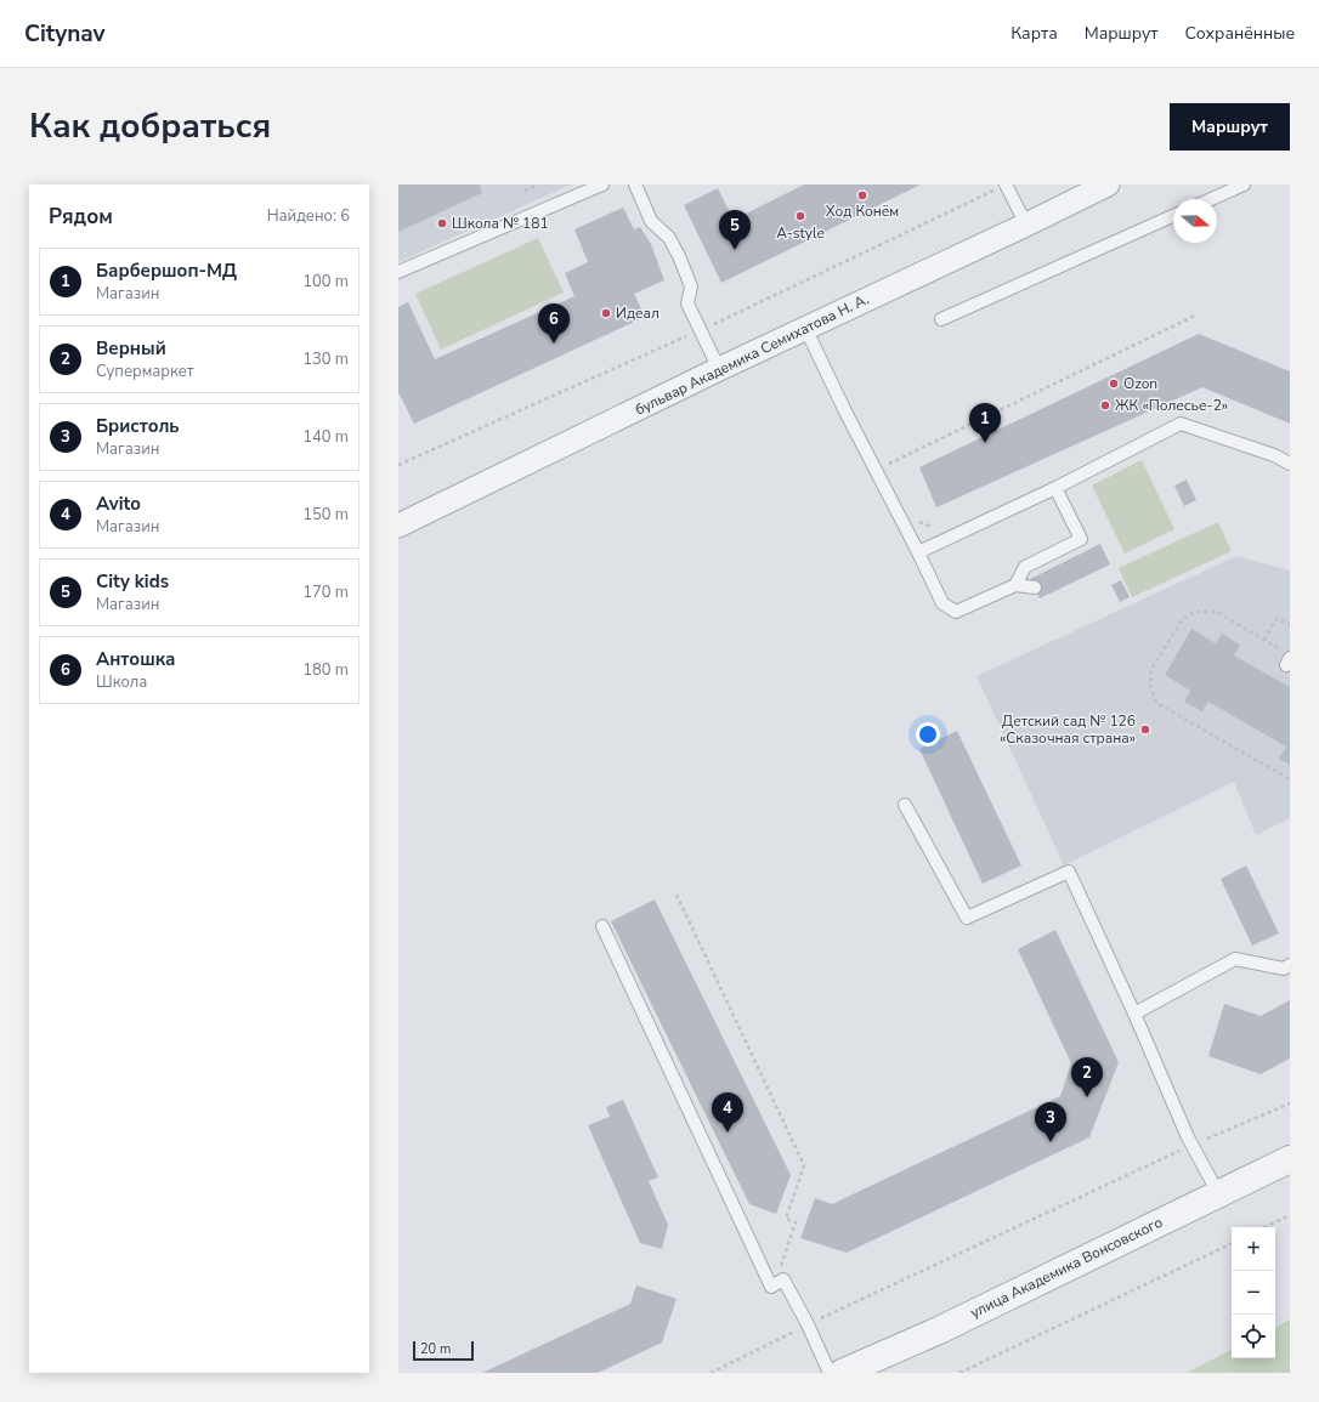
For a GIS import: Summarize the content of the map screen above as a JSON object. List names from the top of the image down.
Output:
{
  "streets": {
    "street": ["бульвар Академика Семихатова Н. А.", "улица Академика Вонсовского"]
  },
  "places": [
    "Ход Конём",
    "A-style",
    "Школа № 181",
    "Идеал",
    "Ozon",
    "ЖК «Полесье-2»",
    "Детский сад № 126 «Сказочная страна»"
  ],
  "scale_bar": "20 m",
  "north": "right",
  "page": {
    "header": "Citynav",
    "nav": ["Карта", "Маршрут", "Сохранённые"],
    "title": "Как добраться",
    "buttons": "Маршрут",
    "heading": ["Рядом", "Найдено: 6"],
    "pins": [
      "5",
      "6",
      "1",
      "2",
      "4",
      "3"
    ],
    "list": [
      {
        "mark": "1",
        "name": "Барбершоп-МД",
        "note": "Магазин",
        "value": "100 m"
      },
      {
        "mark": "2",
        "name": "Верный",
        "note": "Супермаркет",
        "value": "130 m"
      },
      {
        "mark": "3",
        "name": "Бристоль",
        "note": "Магазин",
        "value": "140 m"
      },
      {
        "mark": "4",
        "name": "Avito",
        "note": "Магазин",
        "value": "150 m"
      },
      {
        "mark": "5",
        "name": "City kids",
        "note": "Магазин",
        "value": "170 m"
      },
      {
        "mark": "6",
        "name": "Антошка",
        "note": "Школа",
        "value": "180 m"
      }
    ],
    "map_buttons": ["+", "−"],
    "scale": "20 m"
  }
}
